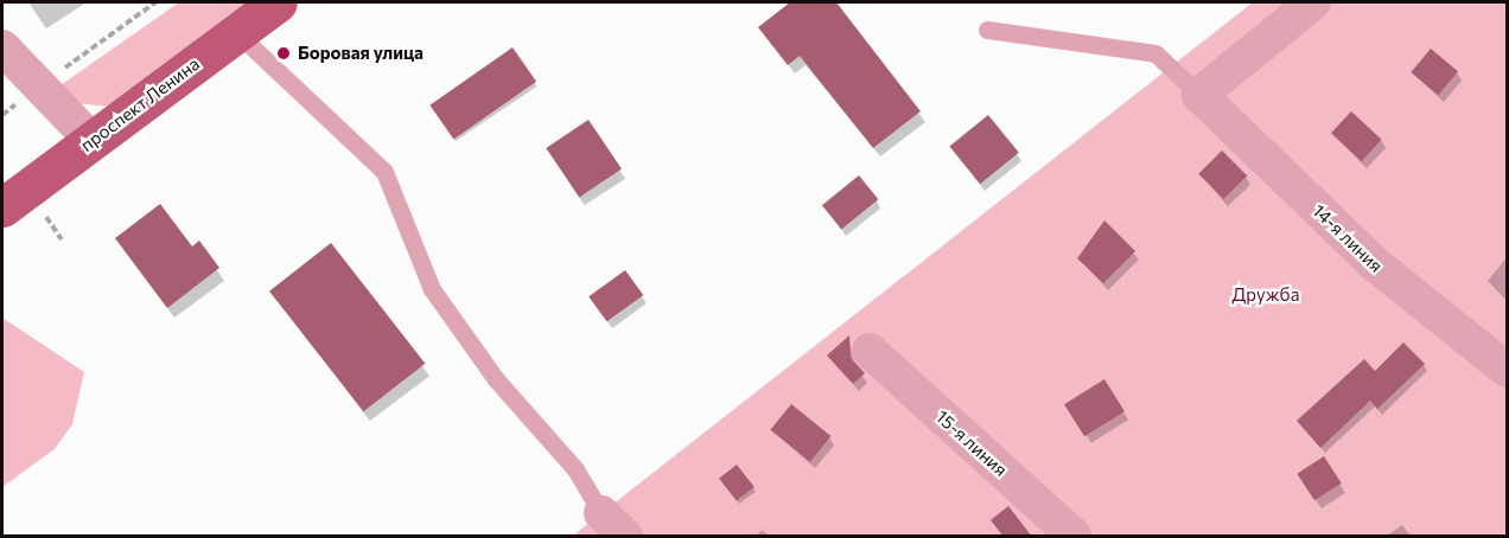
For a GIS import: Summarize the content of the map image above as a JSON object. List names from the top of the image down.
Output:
{
  "streets": {
    "main road": ["проспект Ленина"],
    "street": ["14-я линия", "15-я линия"]
  },
  "parks": ["Дружба"],
  "places": ["Боровая улица"]
}
